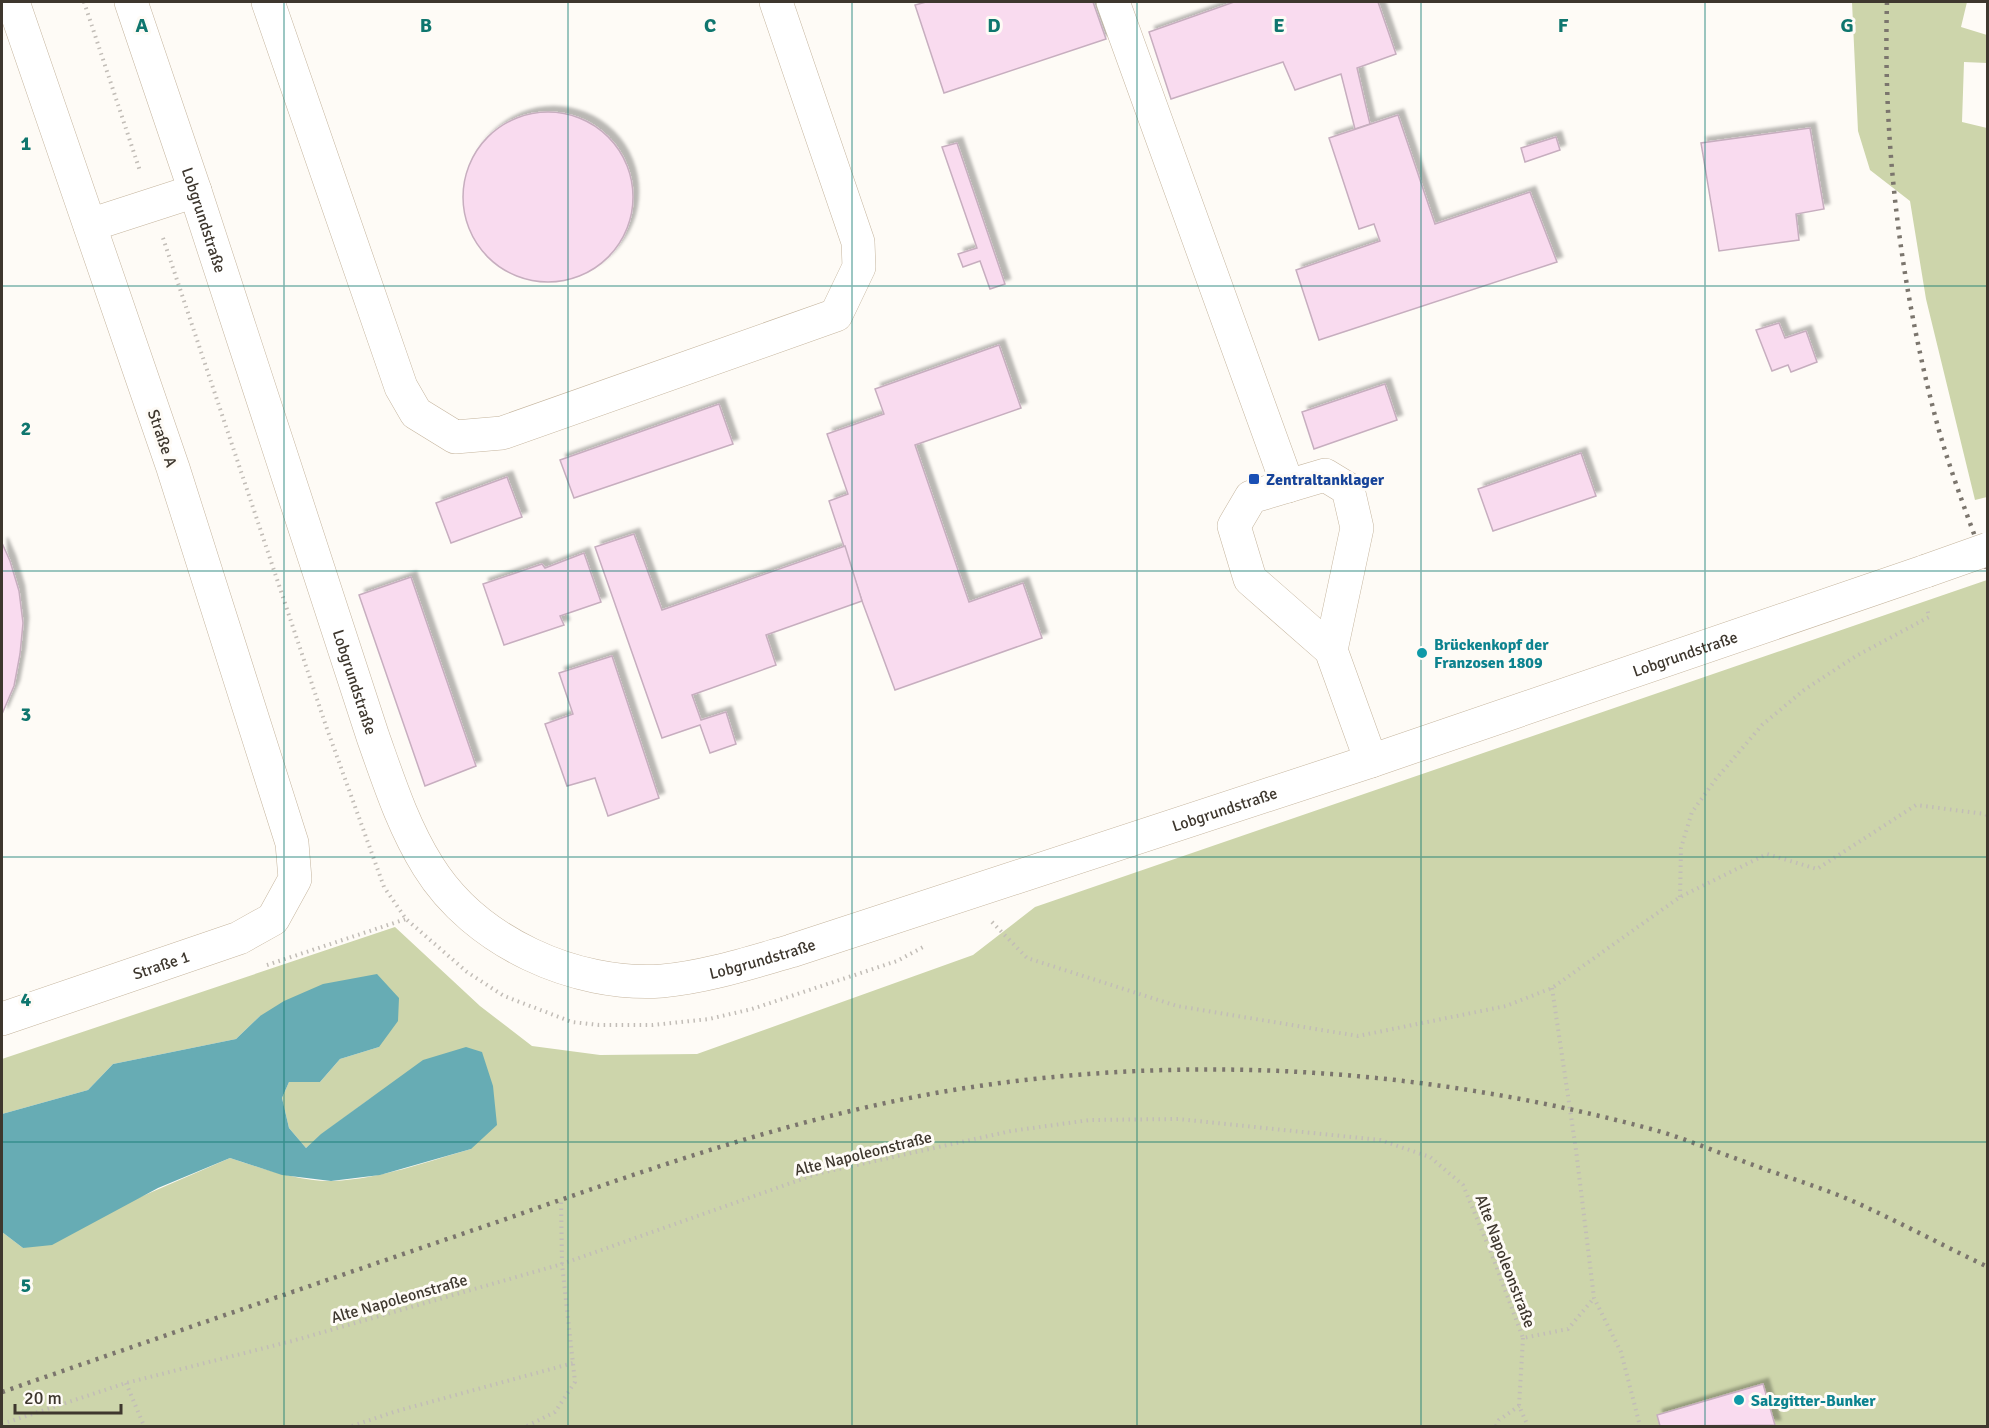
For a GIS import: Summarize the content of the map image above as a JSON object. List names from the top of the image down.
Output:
{
  "streets": {
    "street": ["Lobgrundstraße", "Straße A", "Straße 1"],
    "path": ["Alte Napoleonstraße"]
  },
  "crossings": [
    ["Straße A", "Straße 1"]
  ],
  "places": {
    "transit": ["Zentraltanklager"],
    "other": ["Brückenkopf der Franzosen 1809", "Salzgitter-Bunker"]
  },
  "scale_bar": "20 m",
  "grid": {
    "columns": [
      "A",
      "B",
      "C",
      "D",
      "E",
      "F",
      "G"
    ],
    "rows": [
      "1",
      "2",
      "3",
      "4",
      "5"
    ]
  }
}
